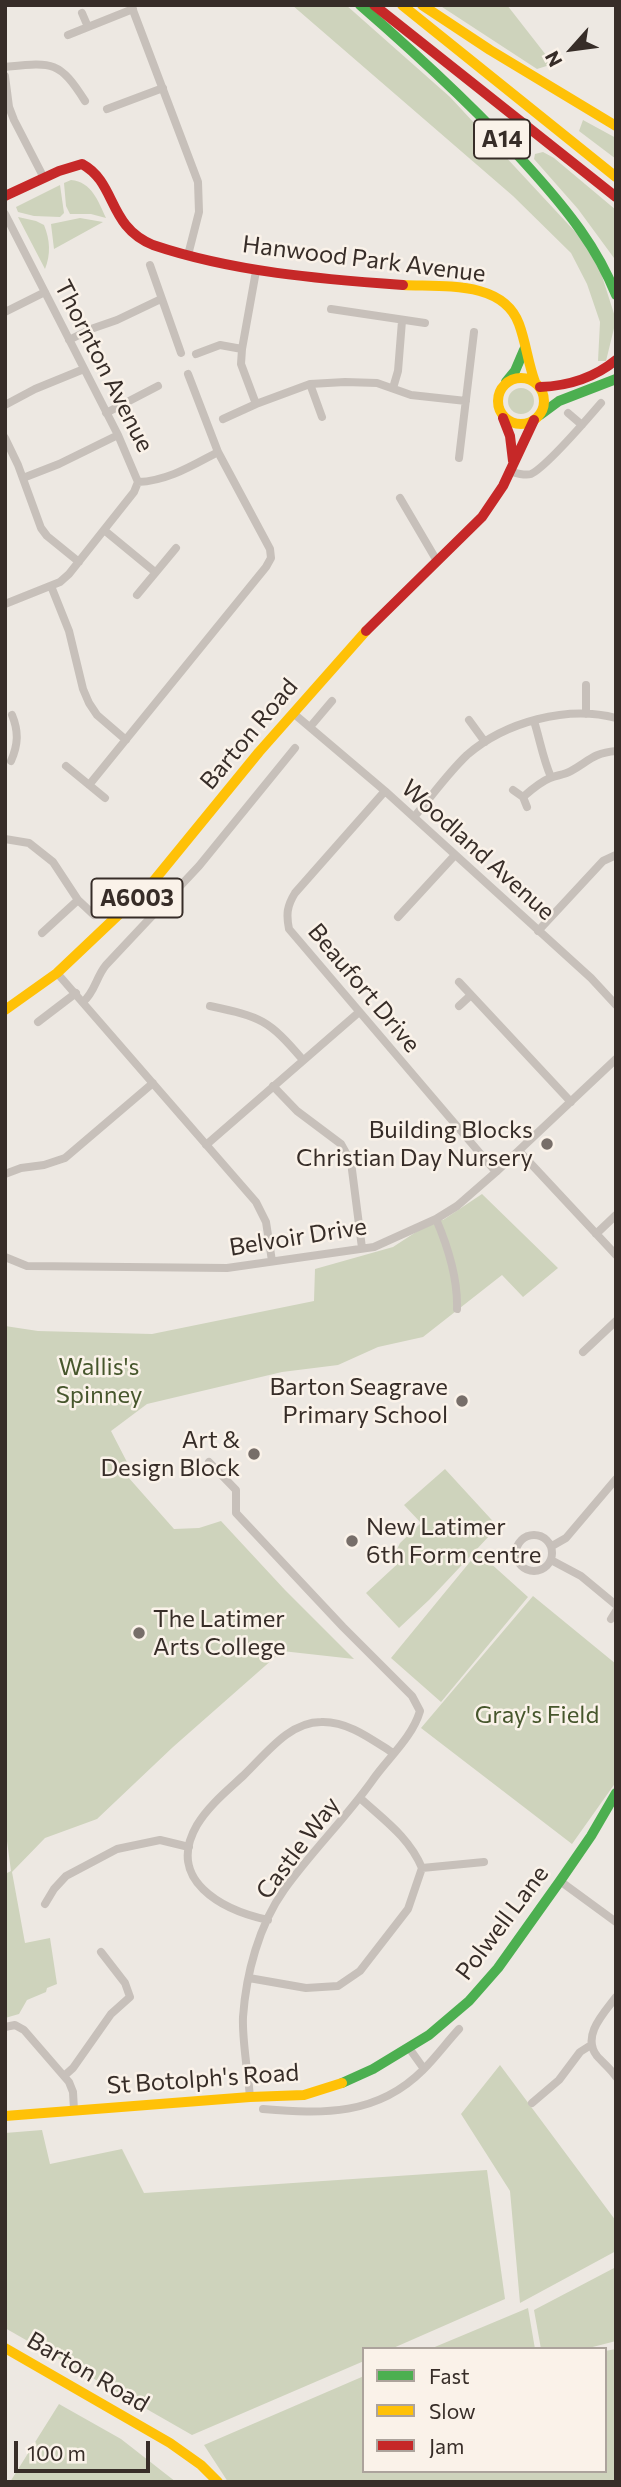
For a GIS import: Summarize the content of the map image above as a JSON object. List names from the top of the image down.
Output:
{
  "streets": {
    "main road": [
      "A14",
      "Hanwood Park Avenue",
      "Barton Road",
      "A6003",
      "Polwell Lane",
      "St Botolph's Road"
    ],
    "street": [
      "Thornton Avenue",
      "Woodland Avenue",
      "Beaufort Drive",
      "Belvoir Drive",
      "Castle Way"
    ]
  },
  "crossings": [
    ["Hanwood Park Avenue", "Barton Road"],
    ["Barton Road", "Woodland Avenue"],
    ["Woodland Avenue", "Beaufort Drive"],
    ["Beaufort Drive", "Belvoir Drive"],
    ["Castle Way", "St Botolph's Road"],
    ["Polwell Lane", "St Botolph's Road"]
  ],
  "parks": ["Wallis's Spinney", "Gray's Field"],
  "places": [
    "Building Blocks Christian Day Nursery",
    "Barton Seagrave Primary School",
    "Art & Design Block",
    "New Latimer 6th Form centre",
    "The Latimer Arts College"
  ],
  "legend": ["Fast", "Slow", "Jam"],
  "scale_bar": "100 m",
  "north": "bottom left"
}
